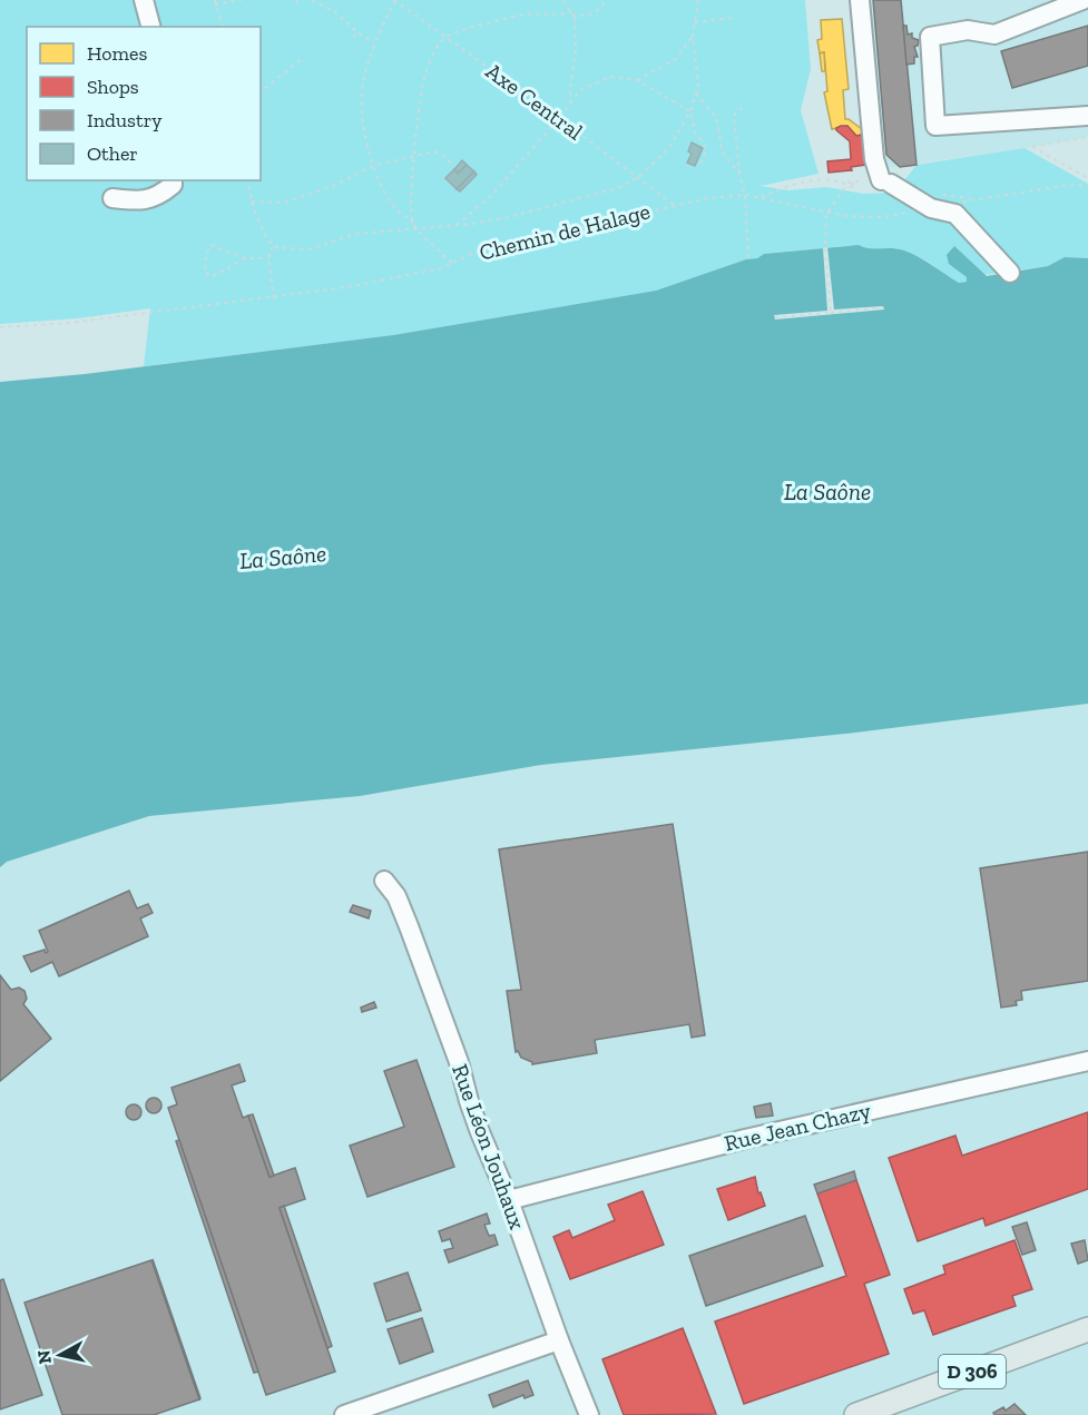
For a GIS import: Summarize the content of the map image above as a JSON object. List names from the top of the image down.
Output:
{
  "streets": {
    "main road": ["D 306"],
    "street": ["Rue Jean Chazy", "Rue Léon Jouhaux"],
    "path": ["Axe Central", "Chemin de Halage"]
  },
  "crossings": [
    ["Axe Central", "Chemin de Halage"],
    ["Rue Jean Chazy", "Rue Léon Jouhaux"]
  ],
  "water": ["La Saône"],
  "legend": [
    "Homes",
    "Shops",
    "Industry",
    "Other"
  ],
  "north": "left"
}
